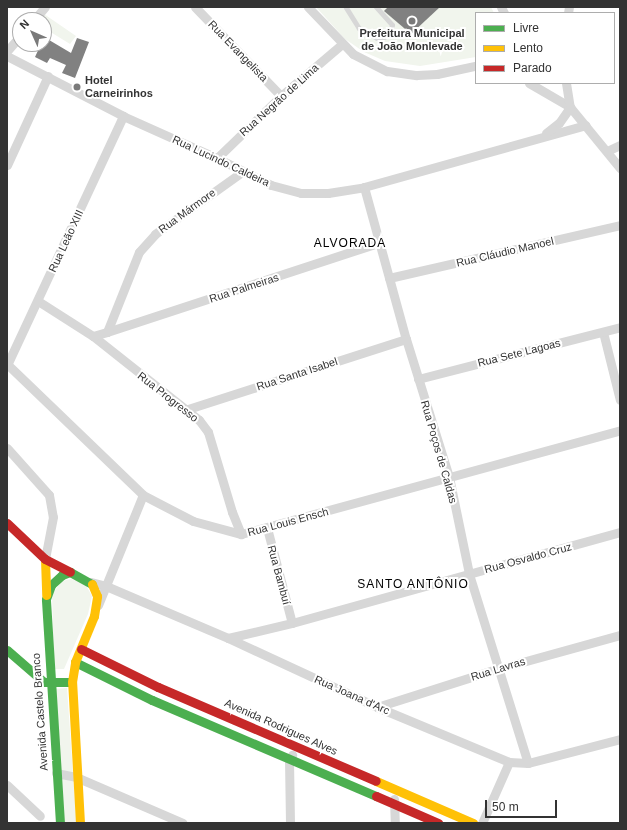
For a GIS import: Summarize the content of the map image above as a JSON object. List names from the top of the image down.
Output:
{
  "streets": {
    "street": [
      "Rua Evangelista",
      "Rua Negrão de Lima",
      "Rua Lucindo Caldeira",
      "Rua Mármore",
      "Rua Leão XIII",
      "Rua Cláudio Manoel",
      "Rua Palmeiras",
      "Rua Sete Lagoas",
      "Rua Santa Isabel",
      "Rua Progresso",
      "Rua Poços de Caldas",
      "Rua Louis Ensch",
      "Rua Osvaldo Cruz",
      "Rua Bambuí",
      "Rua Lavras",
      "Rua Joana d'Arc",
      "Avenida Castelo Branco",
      "Avenida Rodrigues Alves"
    ]
  },
  "crossings": [
    ["Rua Evangelista", "Rua Negrão de Lima"],
    ["Rua Negrão de Lima", "Rua Lucindo Caldeira"],
    ["Rua Lucindo Caldeira", "Rua Mármore"],
    ["Rua Lucindo Caldeira", "Rua Leão XIII"],
    ["Rua Lucindo Caldeira", "Rua Poços de Caldas"],
    ["Rua Mármore", "Rua Palmeiras"],
    ["Rua Leão XIII", "Rua Progresso"],
    ["Rua Leão XIII", "Rua Louis Ensch"],
    ["Rua Cláudio Manoel", "Rua Poços de Caldas"],
    ["Rua Palmeiras", "Rua Poços de Caldas"],
    ["Rua Sete Lagoas", "Rua Poços de Caldas"],
    ["Rua Santa Isabel", "Rua Progresso"],
    ["Rua Santa Isabel", "Rua Poços de Caldas"],
    ["Rua Progresso", "Rua Louis Ensch"],
    ["Rua Poços de Caldas", "Rua Louis Ensch"],
    ["Rua Poços de Caldas", "Rua Osvaldo Cruz"],
    ["Rua Poços de Caldas", "Rua Lavras"],
    ["Rua Poços de Caldas", "Rua Joana d'Arc"],
    ["Rua Louis Ensch", "Rua Bambuí"],
    ["Rua Osvaldo Cruz", "Rua Bambuí"],
    ["Rua Osvaldo Cruz", "Rua Joana d'Arc"],
    ["Rua Lavras", "Rua Joana d'Arc"]
  ],
  "districts": ["ALVORADA", "SANTO ANTÔNIO"],
  "places": ["Prefeitura Municipal de João Monlevade", "Hotel Carneirinhos"],
  "legend": ["Livre", "Lento", "Parado"],
  "scale_bar": "50 m",
  "north": "top left"
}
